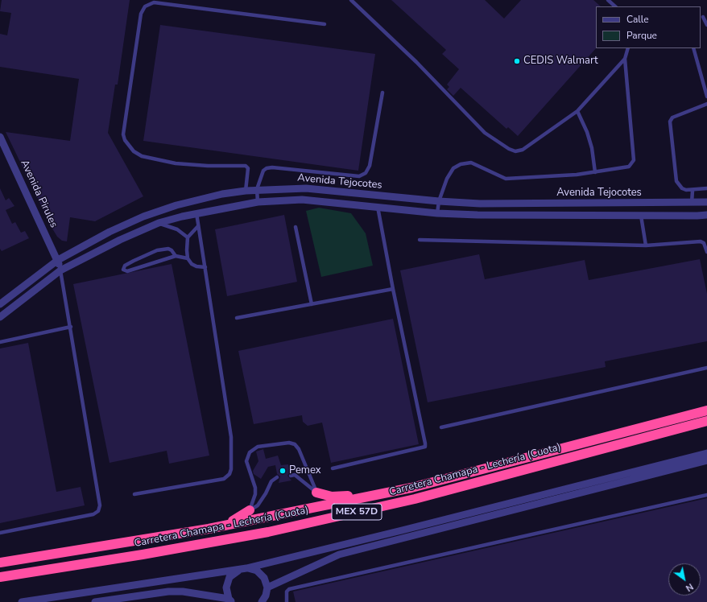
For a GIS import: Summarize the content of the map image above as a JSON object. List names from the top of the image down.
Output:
{
  "streets": {
    "highway": ["Carretera Chamapa - Lechería (Cuota)", "MEX 57D"],
    "street": ["Avenida Tejocotes", "Avenida Pirules"]
  },
  "crossings": [
    ["Avenida Tejocotes", "Avenida Pirules"]
  ],
  "places": ["CEDIS Walmart", "Pemex"],
  "legend": ["Calle", "Parque"],
  "north": "bottom right"
}
